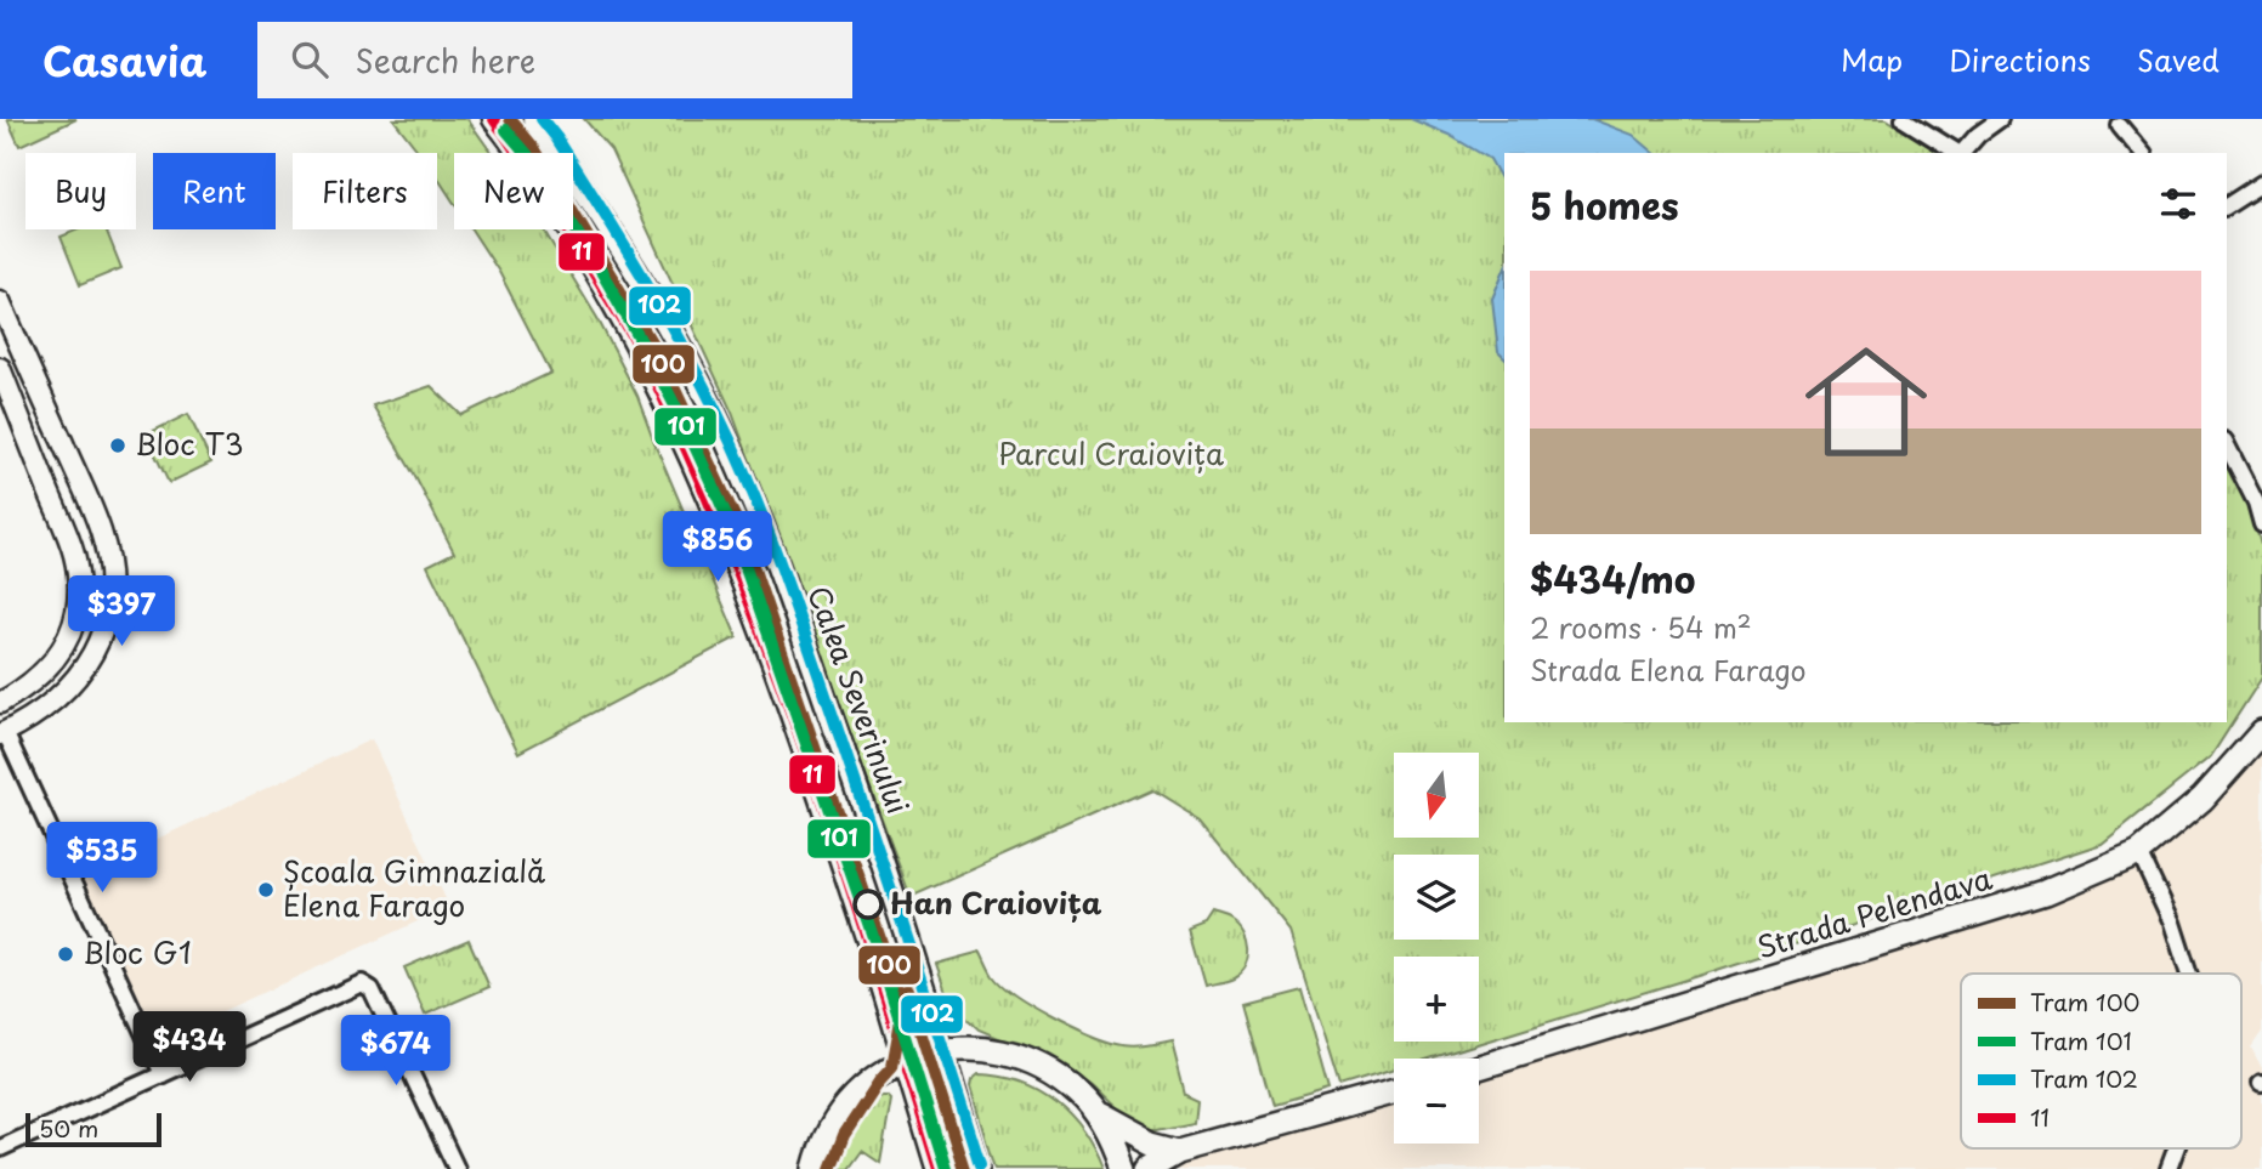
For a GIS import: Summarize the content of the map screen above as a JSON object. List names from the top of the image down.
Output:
{
  "streets": {
    "main road": ["Calea Severinului", "Strada Pelendava"]
  },
  "parks": ["Parcul Craiovița"],
  "places": [
    "Bloc T3",
    "Școala Gimnazială Elena Farago",
    "Han Craiovița",
    "Bloc G1"
  ],
  "lines": [
    "tram line 100",
    "tram line 102",
    "transit line 11",
    "tram line 101"
  ],
  "legend": [
    "Tram 100",
    "Tram 101",
    "Tram 102",
    "11"
  ],
  "scale_bar": "50 m",
  "north": "bottom",
  "page": {
    "header": "Casavia",
    "search": "Search here",
    "nav": ["Map", "Directions", "Saved"],
    "chip": [
      "Buy",
      "Rent",
      "Filters",
      "New"
    ],
    "heading": "5 homes",
    "list": [
      {
        "name": "$434/mo",
        "note": "2 rooms · 54 m² · Strada Elena Farago"
      }
    ],
    "price": [
      "$856",
      "$397",
      "$535",
      "$434",
      "$674"
    ],
    "map_buttons": ["+", "−"],
    "scale": "50 m"
  }
}
